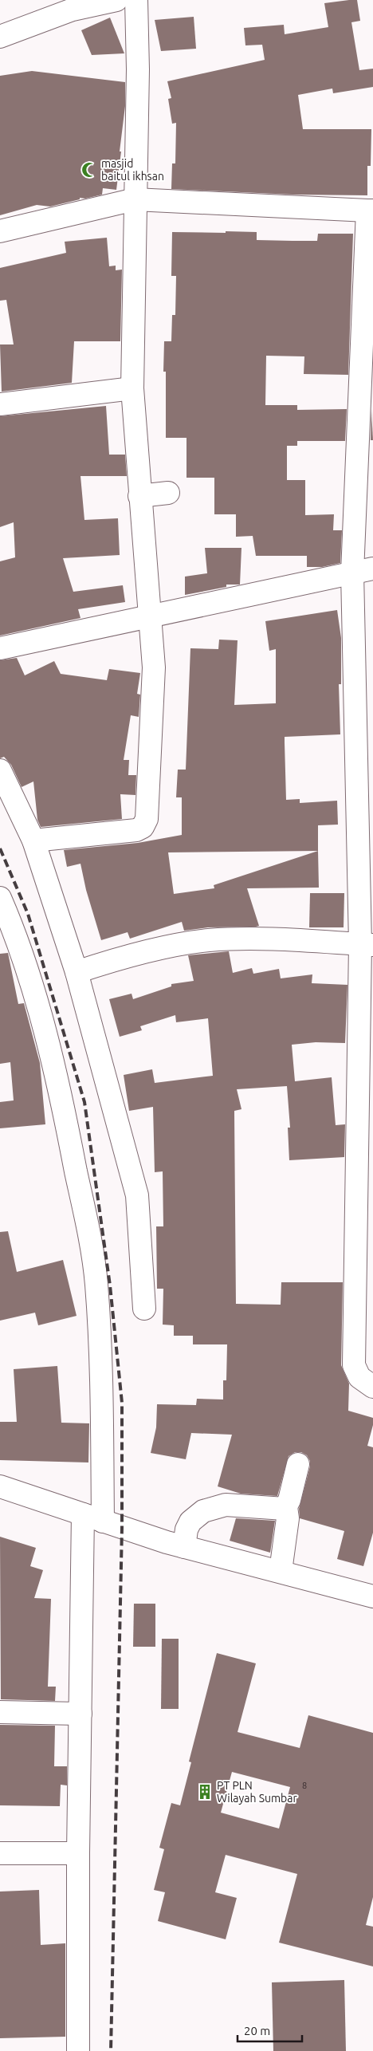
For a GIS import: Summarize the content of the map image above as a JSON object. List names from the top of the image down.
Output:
{
  "places": {
    "mosque": ["masjid baitul ikhsan"],
    "building": ["PT PLN Wilayah Sumbar"]
  },
  "house_numbers": ["8"],
  "scale_bar": "20 m"
}
